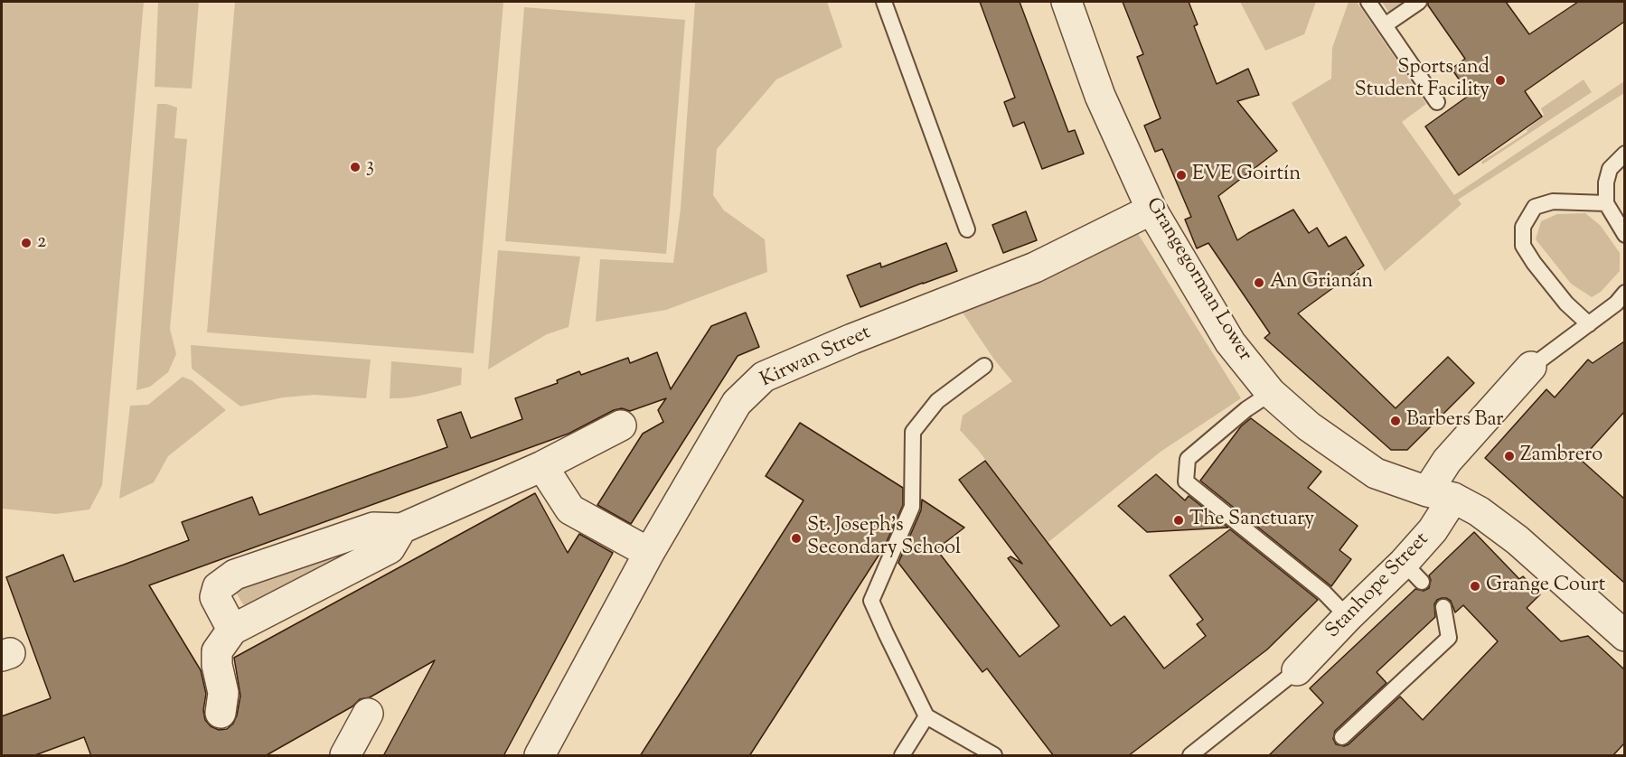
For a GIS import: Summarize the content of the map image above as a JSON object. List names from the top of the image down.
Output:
{
  "streets": {
    "street": ["Grangegorman Lower", "Kirwan Street", "Stanhope Street"]
  },
  "crossings": [
    ["Grangegorman Lower", "Kirwan Street"],
    ["Grangegorman Lower", "Stanhope Street"]
  ],
  "places": [
    "Sports and Student Facility",
    "3",
    "EVE Goirtín",
    "2",
    "An Grianán",
    "Barbers Bar",
    "Zambrero",
    "The Sanctuary",
    "St. Joseph’s Secondary School",
    "Grange Court"
  ]
}
